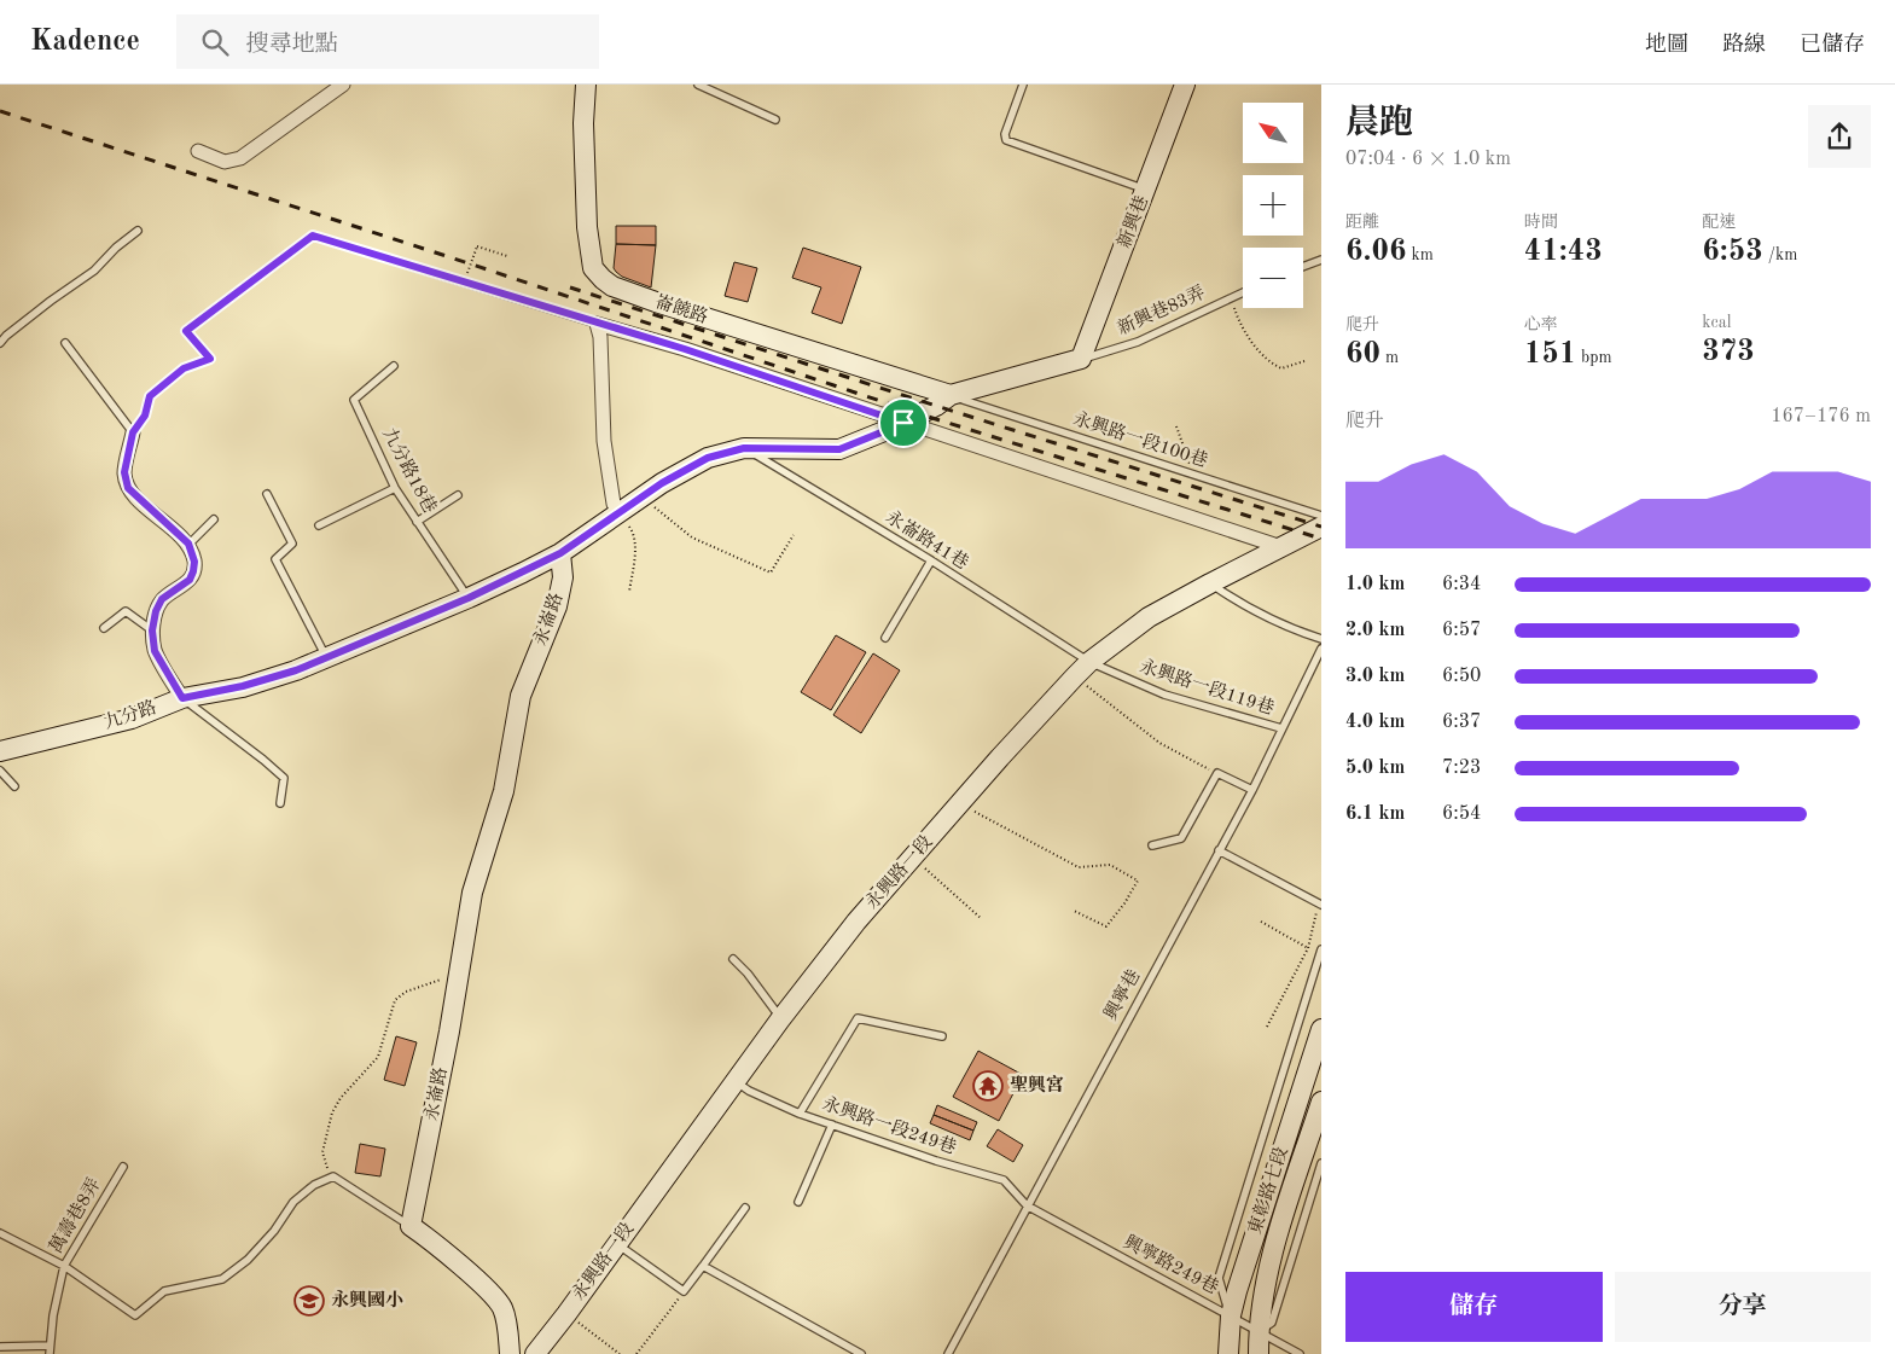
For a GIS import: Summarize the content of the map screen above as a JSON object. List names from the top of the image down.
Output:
{
  "streets": {
    "street": [
      "新興巷",
      "崙饒路",
      "永崙路",
      "九分路",
      "永興路一段",
      "東彰路七段"
    ],
    "lane": [
      "新興巷83弄",
      "永興路一段100巷",
      "九分路18巷",
      "永崙路41巷",
      "永興路一段119巷",
      "興寧巷",
      "永興路一段249巷",
      "萬壽巷8弄",
      "興寧路249巷"
    ]
  },
  "crossings": [
    ["新興巷", "新興巷83弄"],
    ["崙饒路", "永興路一段100巷"],
    ["九分路18巷", "九分路"],
    ["永崙路41巷", "永興路一段119巷"],
    ["永崙路41巷", "永興路一段"],
    ["永崙路", "九分路"],
    ["永興路一段119巷", "永興路一段"],
    ["永興路一段119巷", "興寧巷"],
    ["永興路一段", "永興路一段249巷"],
    ["興寧巷", "永興路一段249巷"],
    ["興寧巷", "興寧路249巷"],
    ["永興路一段249巷", "興寧路249巷"],
    ["東彰路七段", "興寧路249巷"]
  ],
  "places": {
    "temple": ["聖興宮"],
    "school or university": ["永興國小"]
  },
  "north": "top left",
  "page": {
    "header": "Kadence",
    "search": "搜尋地點",
    "nav": ["地圖", "路線", "已儲存"],
    "heading": ["晨跑", "07:04 · 6 × 1.0 km"],
    "map_buttons": ["+", "−"],
    "stats": [
      ["距離", "6.06 km"],
      ["時間", "41:43"],
      ["配速", "6:53 /km"],
      ["爬升", "60 m"],
      ["心率", "151 bpm"],
      ["kcal", "373"]
    ],
    "chart": ["爬升", "167–176 m"],
    "list": [
      {
        "name": "1.0 km",
        "note": "6:34"
      },
      {
        "name": "2.0 km",
        "note": "6:57"
      },
      {
        "name": "3.0 km",
        "note": "6:50"
      },
      {
        "name": "4.0 km",
        "note": "6:37"
      },
      {
        "name": "5.0 km",
        "note": "7:23"
      },
      {
        "name": "6.1 km",
        "note": "6:54"
      }
    ],
    "buttons": ["儲存", "分享"]
  }
}
